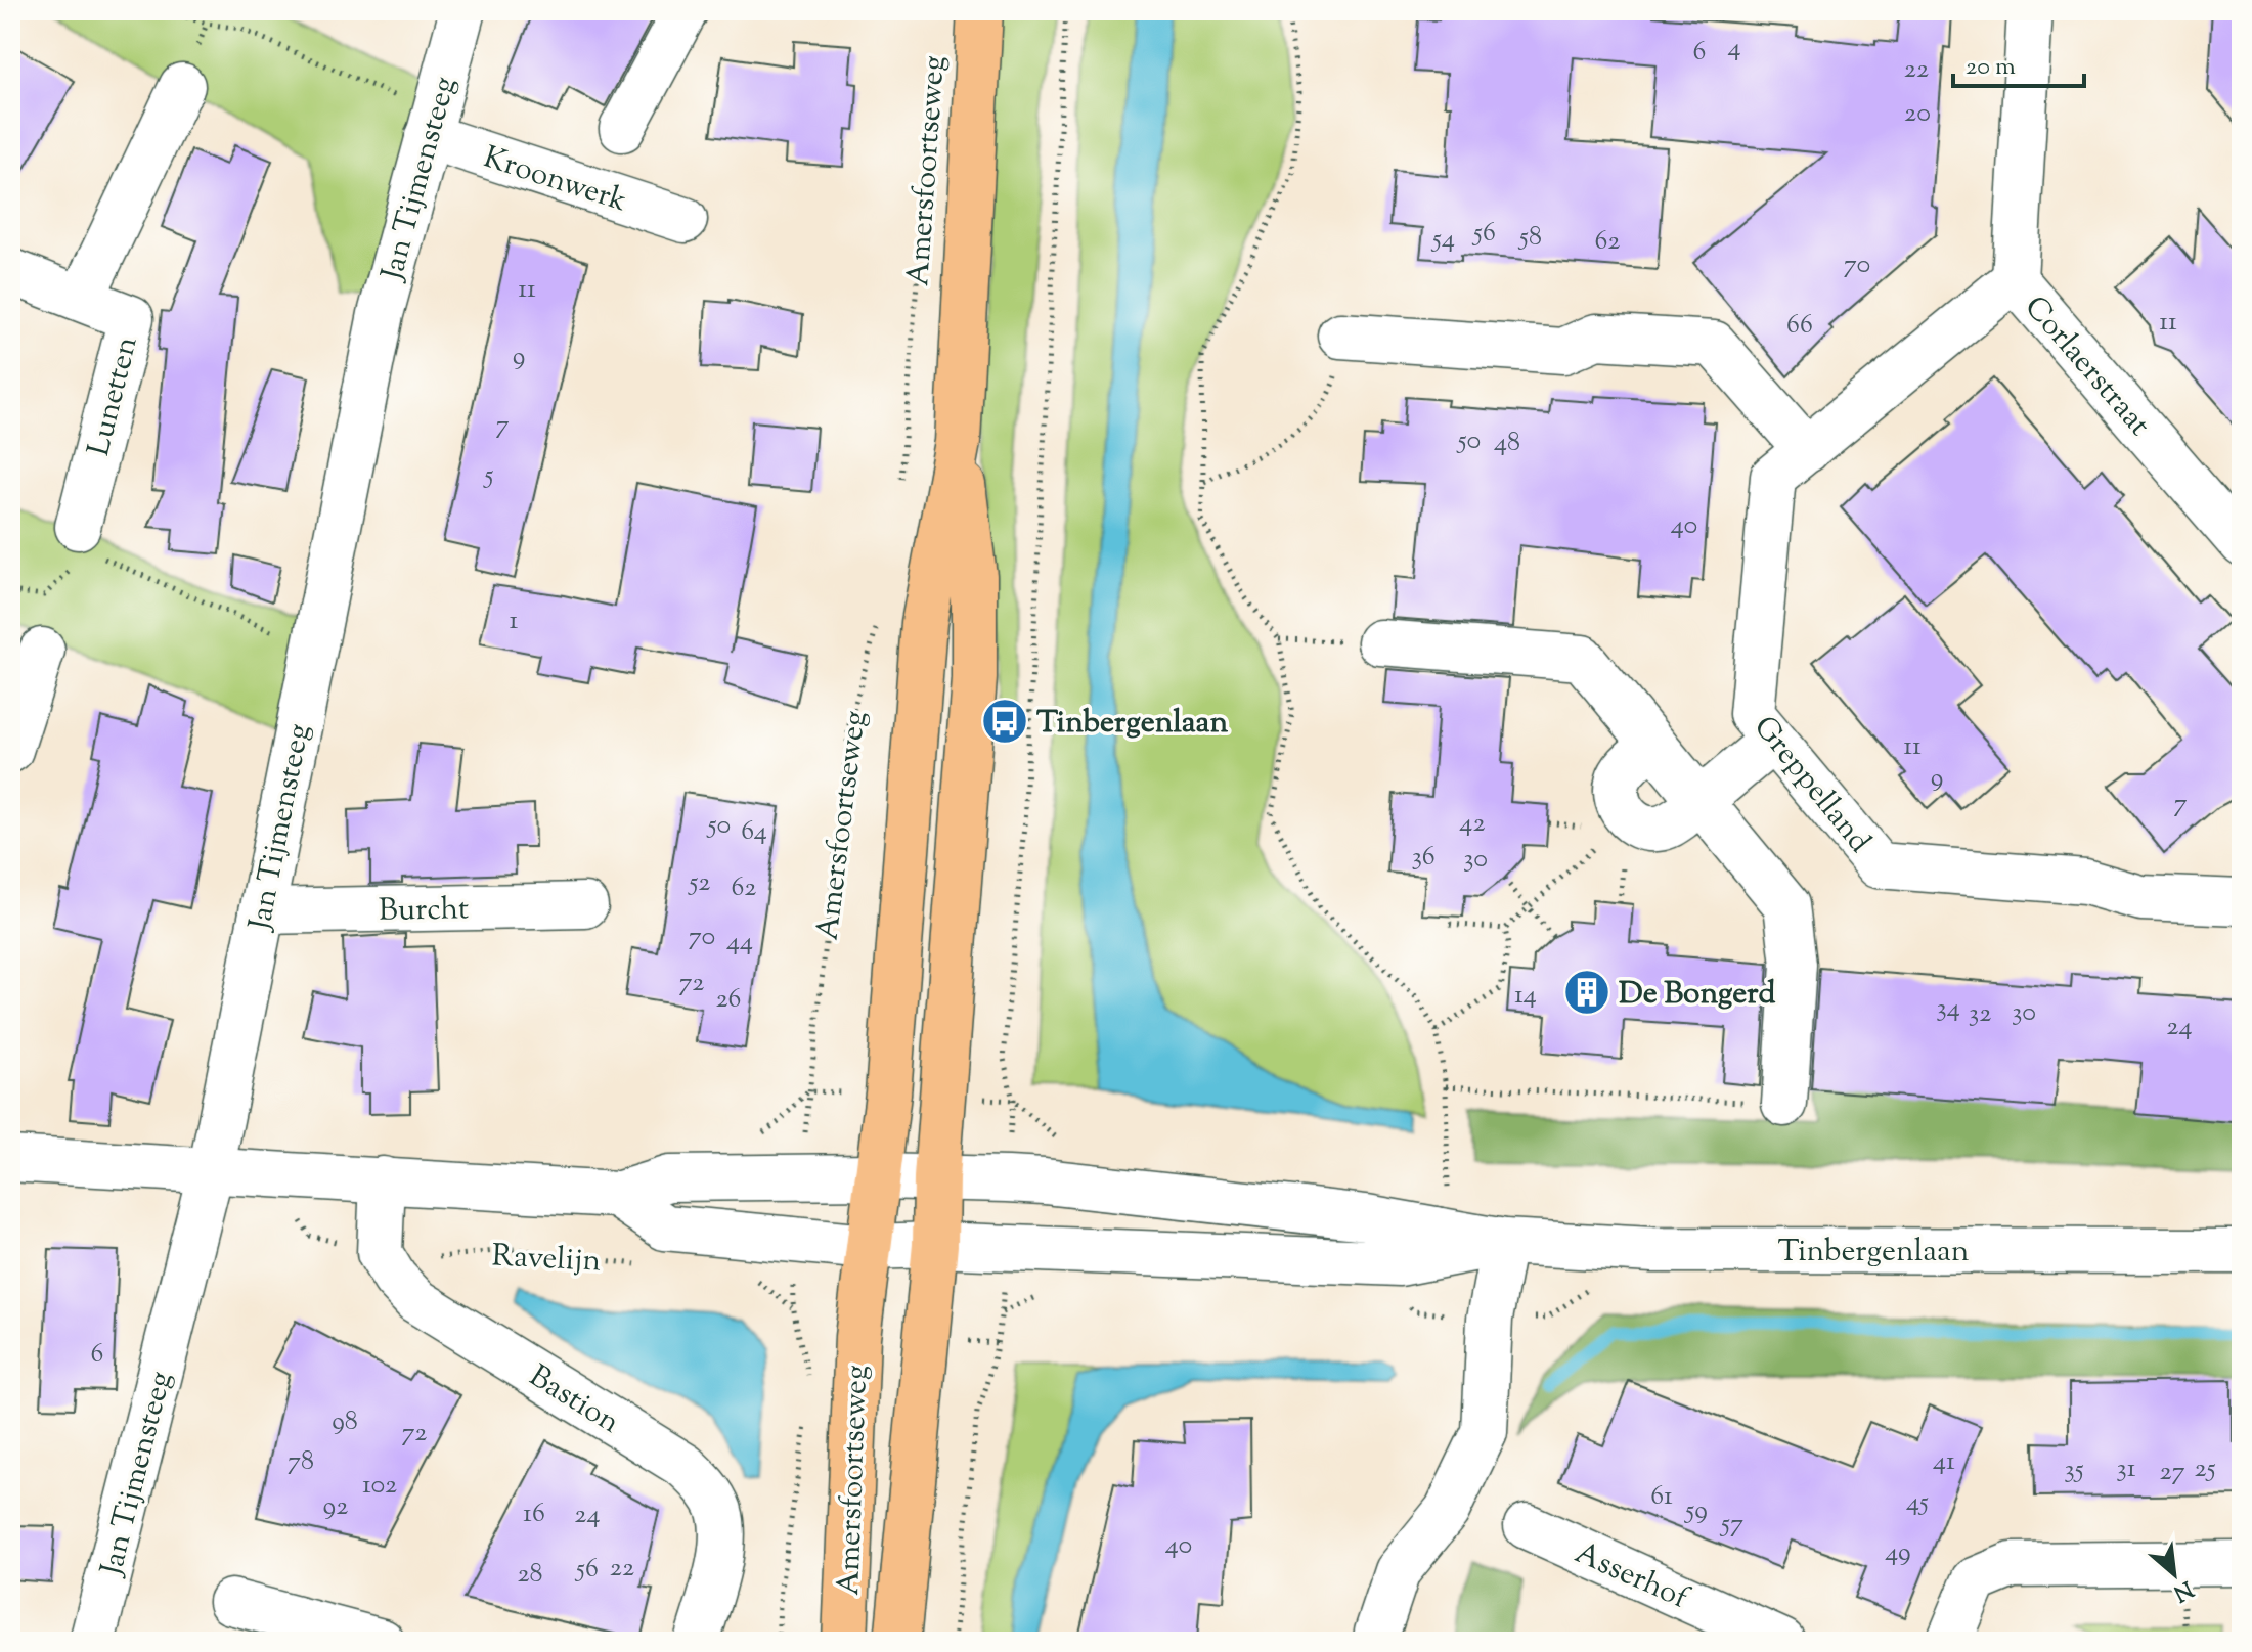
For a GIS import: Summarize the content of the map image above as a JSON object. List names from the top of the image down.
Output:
{
  "streets": {
    "main road": ["Amersfoortseweg"],
    "street": [
      "Jan Tijmensteeg",
      "Kroonwerk",
      "Corlaerstraat",
      "Lunetten",
      "Greppelland",
      "Burcht",
      "Tinbergenlaan",
      "Bastion",
      "Asserhof"
    ],
    "path": ["Ravelijn"]
  },
  "crossings": [
    ["Amersfoortseweg", "Tinbergenlaan"],
    ["Jan Tijmensteeg", "Kroonwerk"],
    ["Jan Tijmensteeg", "Burcht"],
    ["Corlaerstraat", "Greppelland"],
    ["Ravelijn", "Bastion"]
  ],
  "places": {
    "bus stop": ["Tinbergenlaan"],
    "building": ["De Bongerd"]
  },
  "house_numbers": [
    "4",
    "6",
    "22",
    "20",
    "56",
    "58",
    "54",
    "62",
    "70",
    "11",
    "11",
    "66",
    "9",
    "7",
    "50",
    "48",
    "5",
    "40",
    "1",
    "11",
    "9",
    "7",
    "42",
    "50",
    "64",
    "36",
    "30",
    "52",
    "62",
    "70",
    "44",
    "72",
    "14",
    "26",
    "34",
    "30",
    "32",
    "24",
    "6",
    "98",
    "72",
    "78",
    "41",
    "31",
    "25",
    "35",
    "27",
    "102",
    "61",
    "45",
    "92",
    "59",
    "16",
    "24",
    "57",
    "40",
    "49",
    "22",
    "56",
    "28"
  ],
  "scale_bar": "20 m",
  "north": "bottom right"
}
